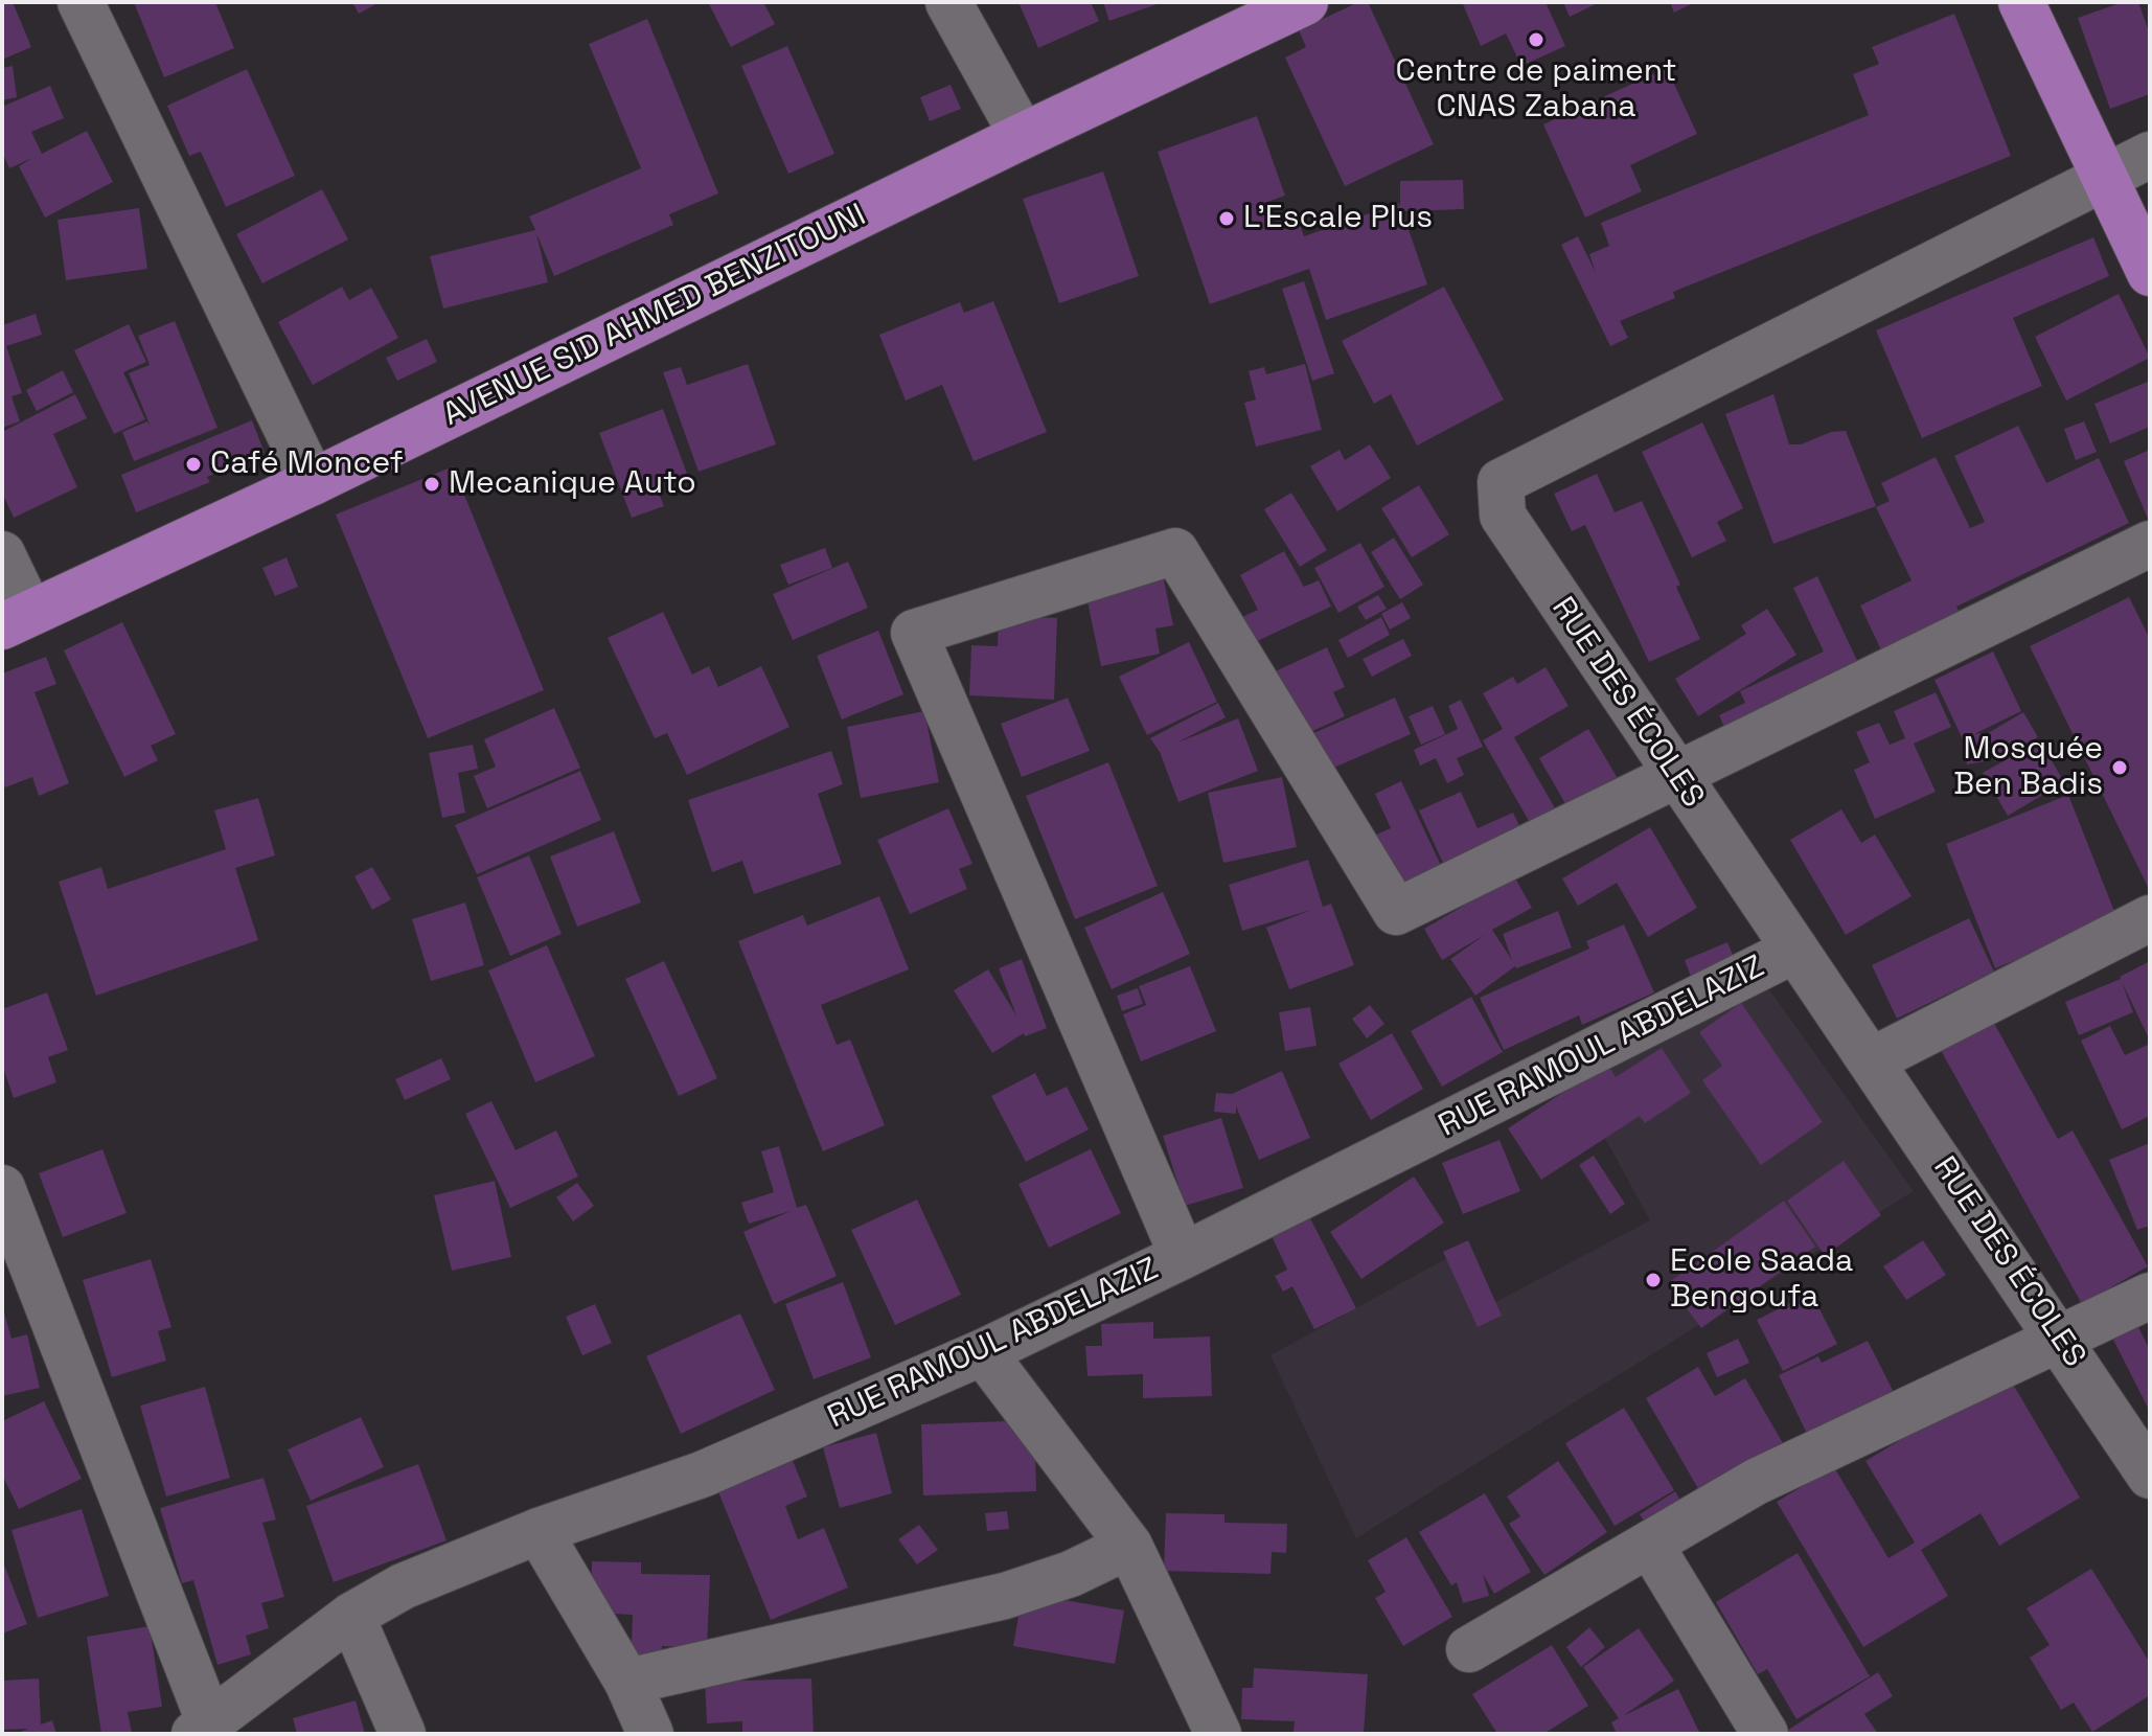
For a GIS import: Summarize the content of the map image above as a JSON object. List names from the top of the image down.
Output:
{
  "streets": {
    "main road": ["AVENUE SID AHMED BENZITOUNI"],
    "street": ["RUE DES ÉCOLES", "RUE RAMOUL ABDELAZIZ"]
  },
  "crossings": [
    ["RUE DES ÉCOLES", "RUE RAMOUL ABDELAZIZ"]
  ],
  "places": [
    "Centre de paiment CNAS Zabana",
    "L'Escale Plus",
    "Café Moncef",
    "Mecanique Auto",
    "Mosquée Ben Badis",
    "Ecole Saada Bengoufa"
  ]
}
